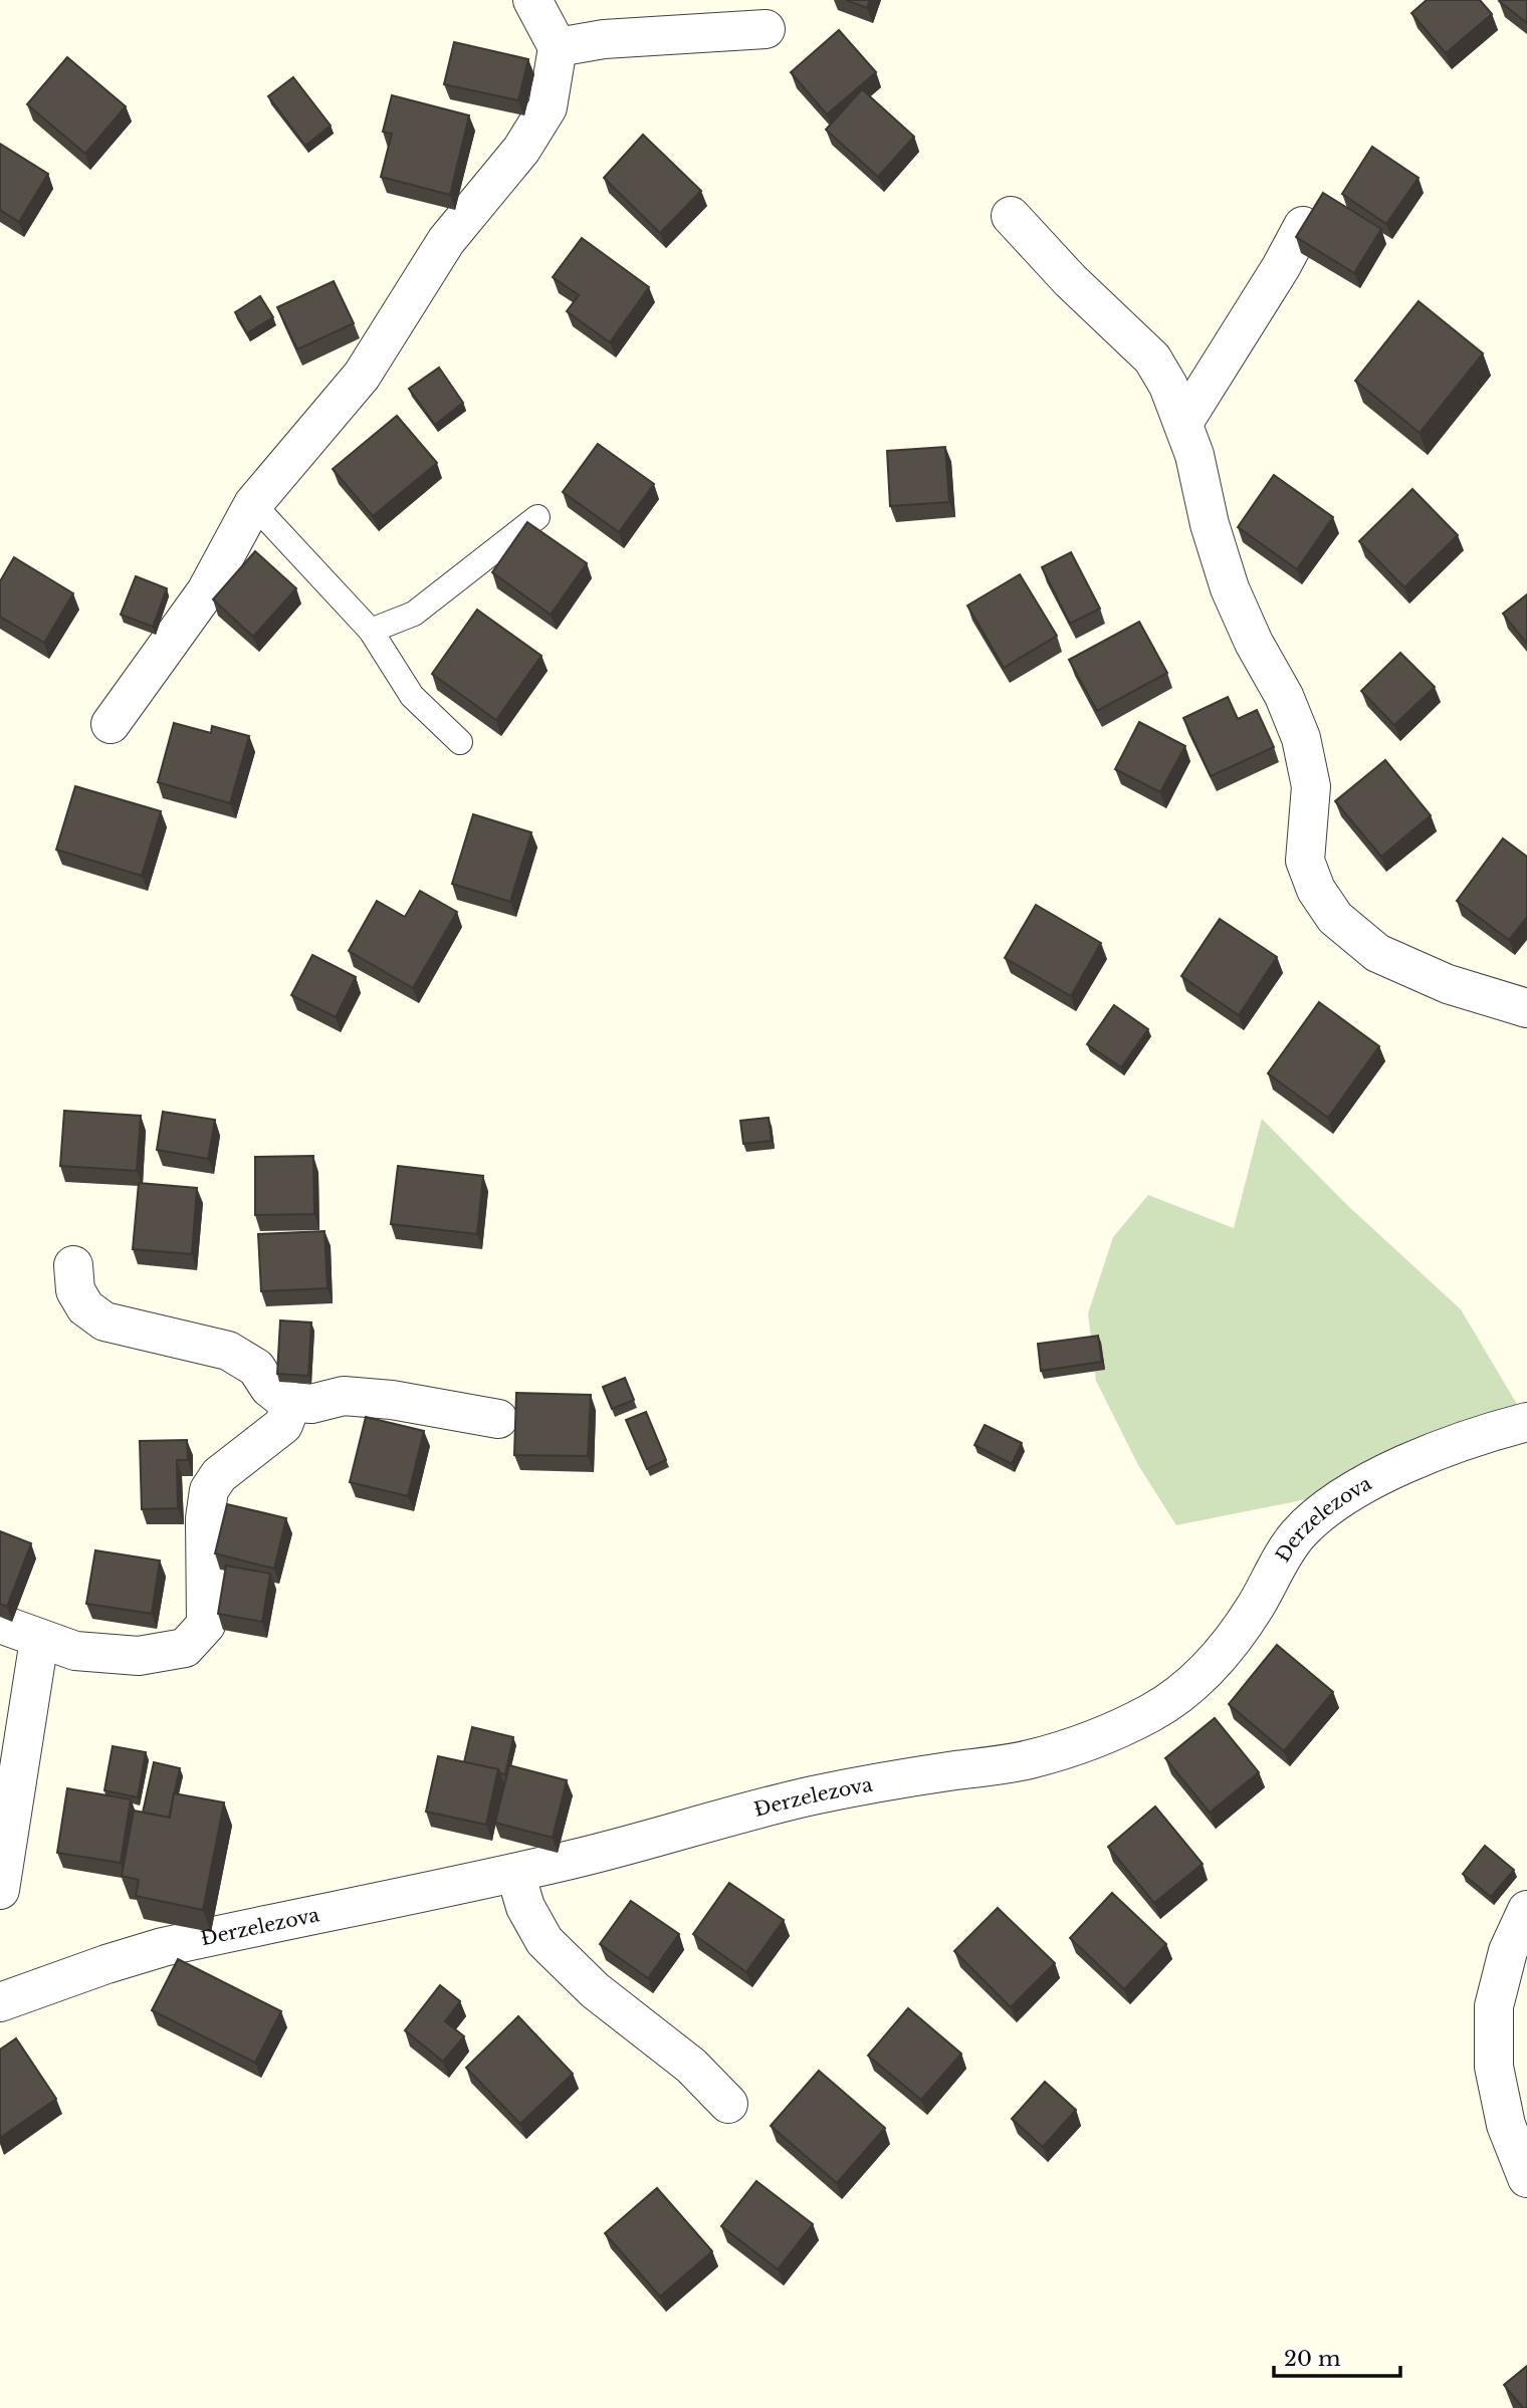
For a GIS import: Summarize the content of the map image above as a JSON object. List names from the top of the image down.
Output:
{
  "streets": {
    "street": ["Đerzelezova"]
  },
  "scale_bar": "20 m"
}
